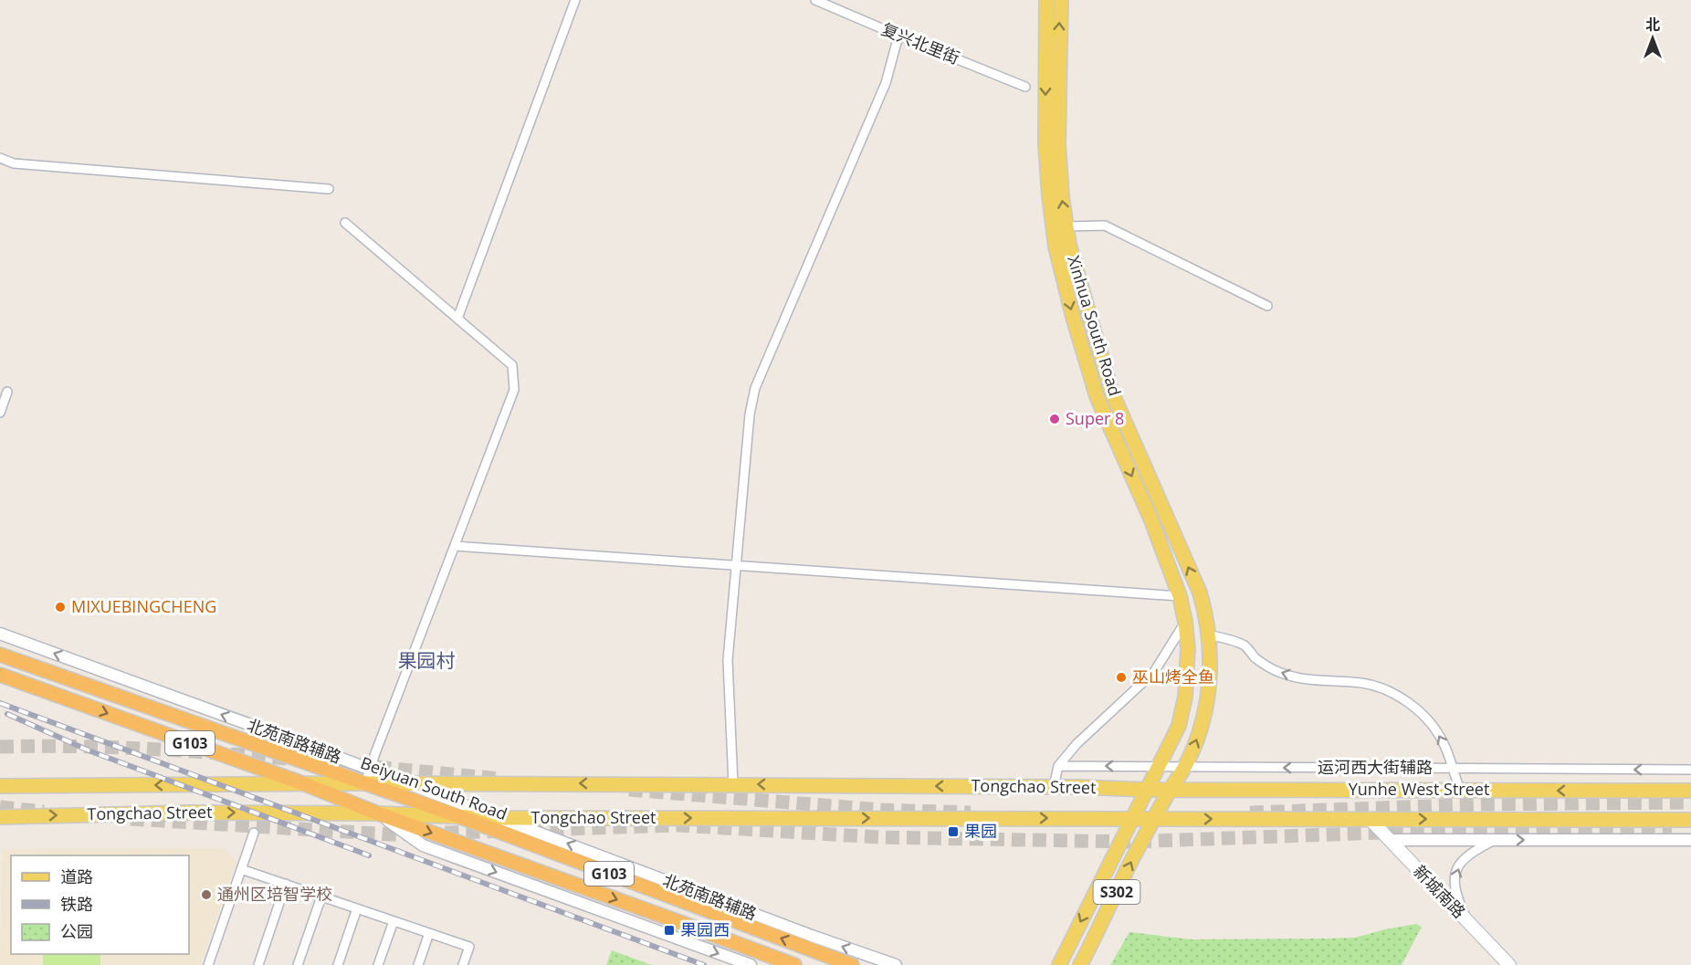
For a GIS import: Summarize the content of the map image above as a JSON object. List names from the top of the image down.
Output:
{
  "streets": {
    "highway": ["G103", "Beiyuan South Road"],
    "main road": [
      "Xinhua South Road",
      "Tongchao Street",
      "Yunhe West Street",
      "S302",
      "新城南路"
    ],
    "street": ["复兴北里街", "北苑南路辅路", "运河西大街辅路"]
  },
  "crossings": [
    ["Xinhua South Road", "运河西大街辅路"],
    ["Xinhua South Road", "Tongchao Street"],
    ["Xinhua South Road", "Yunhe West Street"],
    ["Xinhua South Road", "S302"],
    ["北苑南路辅路", "Tongchao Street"],
    ["北苑南路辅路", "Beiyuan South Road"],
    ["G103", "Tongchao Street"],
    ["Tongchao Street", "Beiyuan South Road"],
    ["Tongchao Street", "Yunhe West Street"],
    ["Tongchao Street", "S302"],
    ["Yunhe West Street", "S302"],
    ["Yunhe West Street", "新城南路"]
  ],
  "districts": ["果园村"],
  "places": {
    "other": [
      "Super 8",
      "MIXUEBINGCHENG",
      "巫山烤全鱼",
      "通州区培智学校"
    ],
    "transit": ["果园", "果园西"]
  },
  "legend": ["道路", "铁路", "公园"],
  "north": "top"
}
